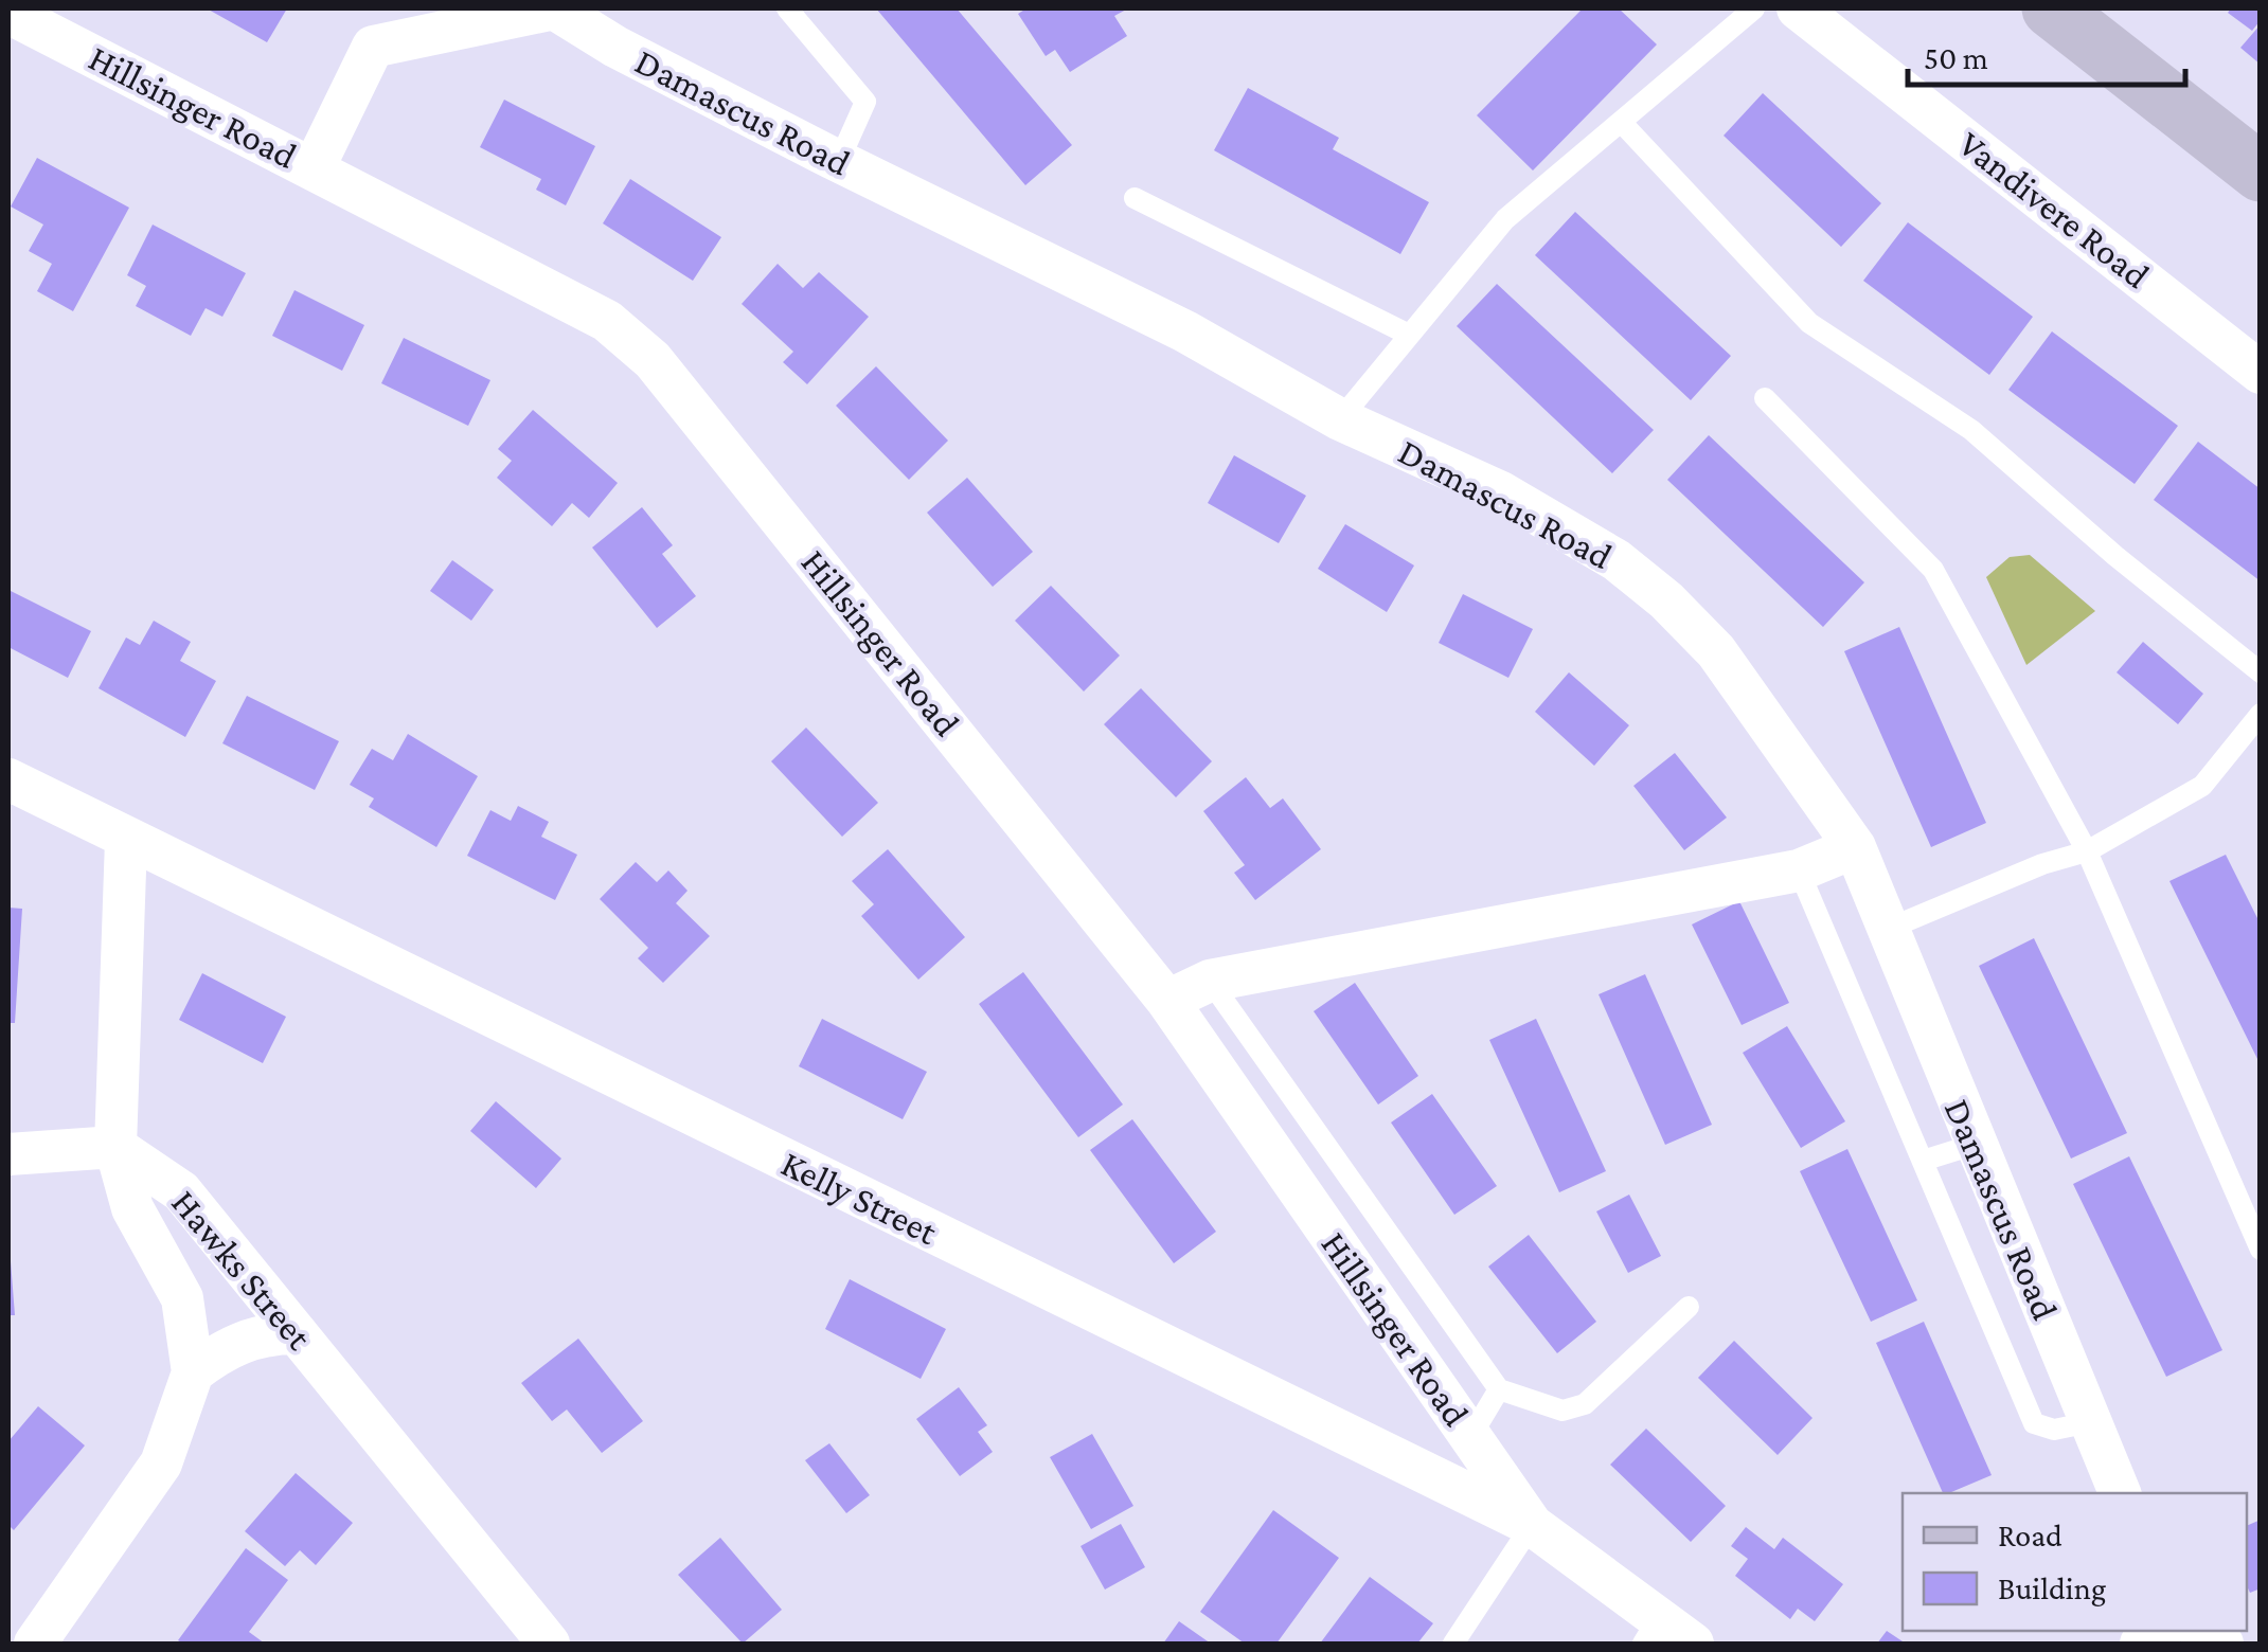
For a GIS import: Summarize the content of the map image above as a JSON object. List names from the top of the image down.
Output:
{
  "streets": {
    "street": [
      "Hillsinger Road",
      "Damascus Road",
      "Vandivere Road",
      "Kelly Street",
      "Hawks Street"
    ]
  },
  "crossings": [
    ["Hillsinger Road", "Kelly Street"]
  ],
  "legend": ["Road", "Building"],
  "scale_bar": "50 m"
}
